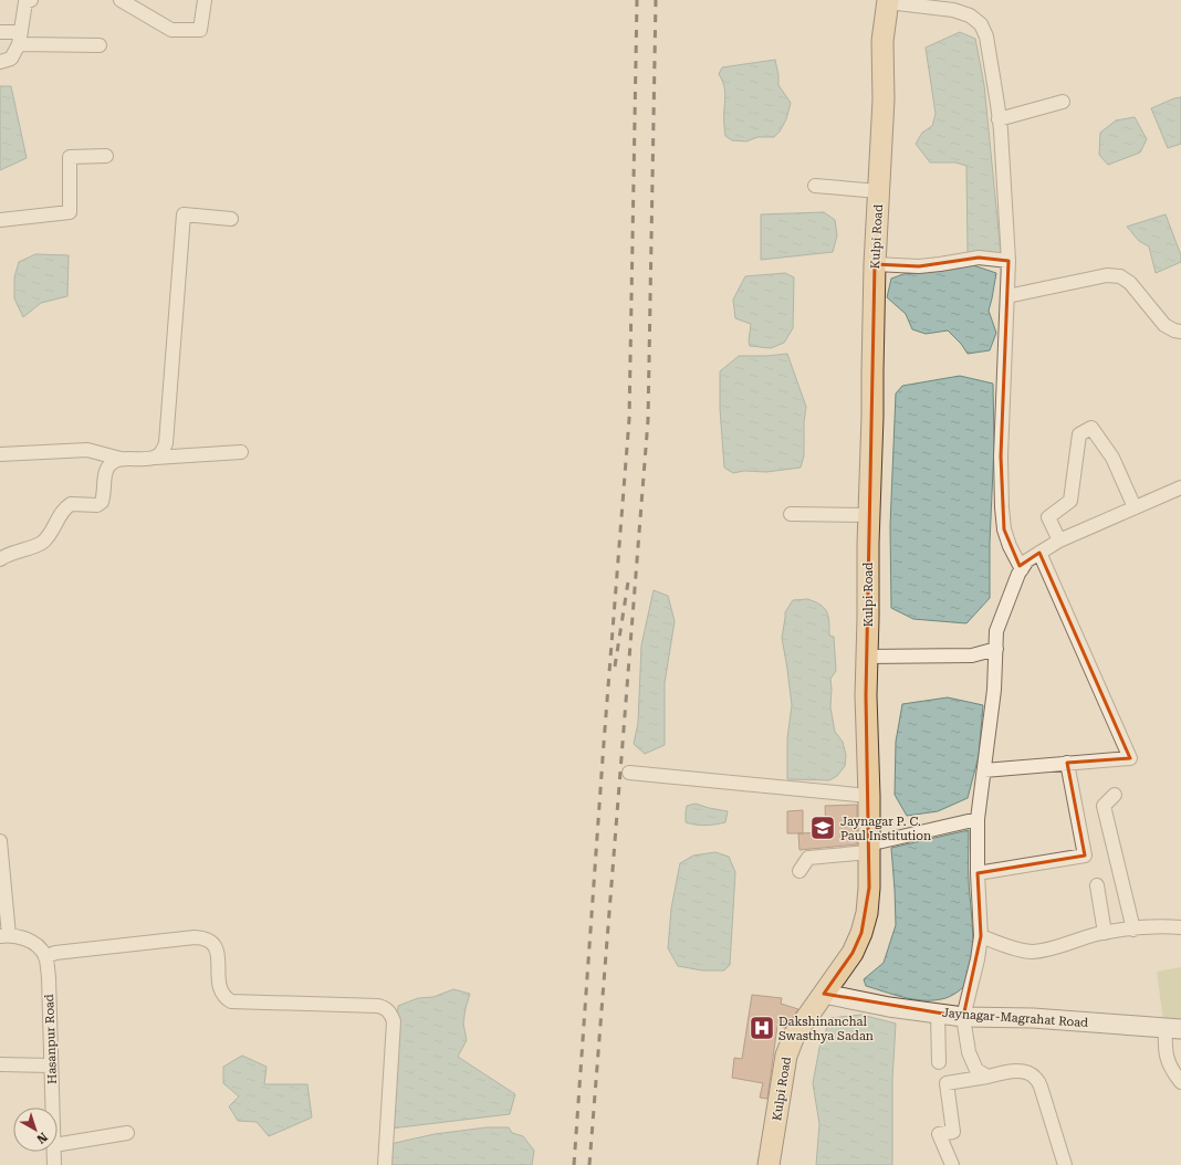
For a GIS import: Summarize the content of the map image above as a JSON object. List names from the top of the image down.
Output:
{
  "streets": {
    "main road": ["Kulpi Road", "Jaynagar-Magrahat Road"],
    "street": ["Hasanpur Road"]
  },
  "crossings": [
    ["Kulpi Road", "Jaynagar-Magrahat Road"]
  ],
  "places": {
    "school or university": ["Jaynagar P. C. Paul Institution"],
    "hospital": ["Dakshinanchal Swasthya Sadan"]
  },
  "north": "bottom right"
}
